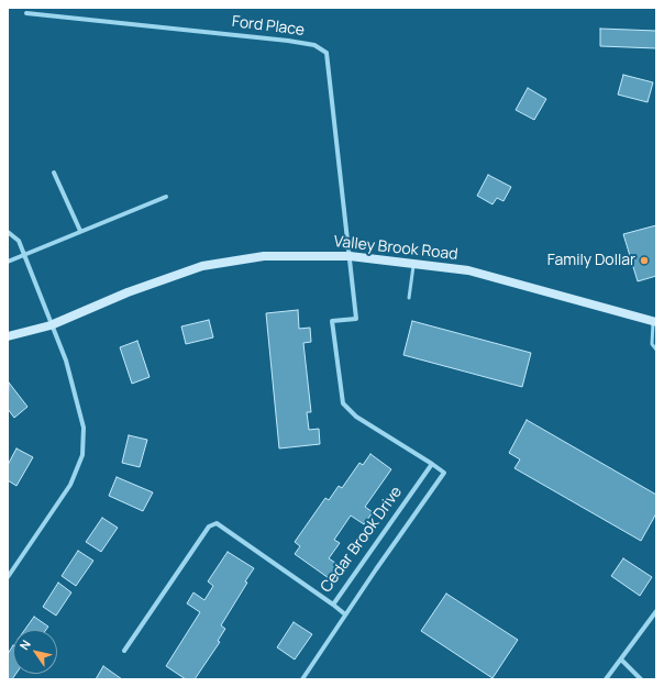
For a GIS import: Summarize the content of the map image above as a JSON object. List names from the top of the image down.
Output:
{
  "streets": {
    "main road": ["Valley Brook Road"],
    "street": ["Ford Place", "Cedar Brook Drive"]
  },
  "crossings": [
    ["Ford Place", "Valley Brook Road"],
    ["Ford Place", "Cedar Brook Drive"],
    ["Valley Brook Road", "Cedar Brook Drive"]
  ],
  "places": ["Family Dollar"],
  "north": "top left"
}
